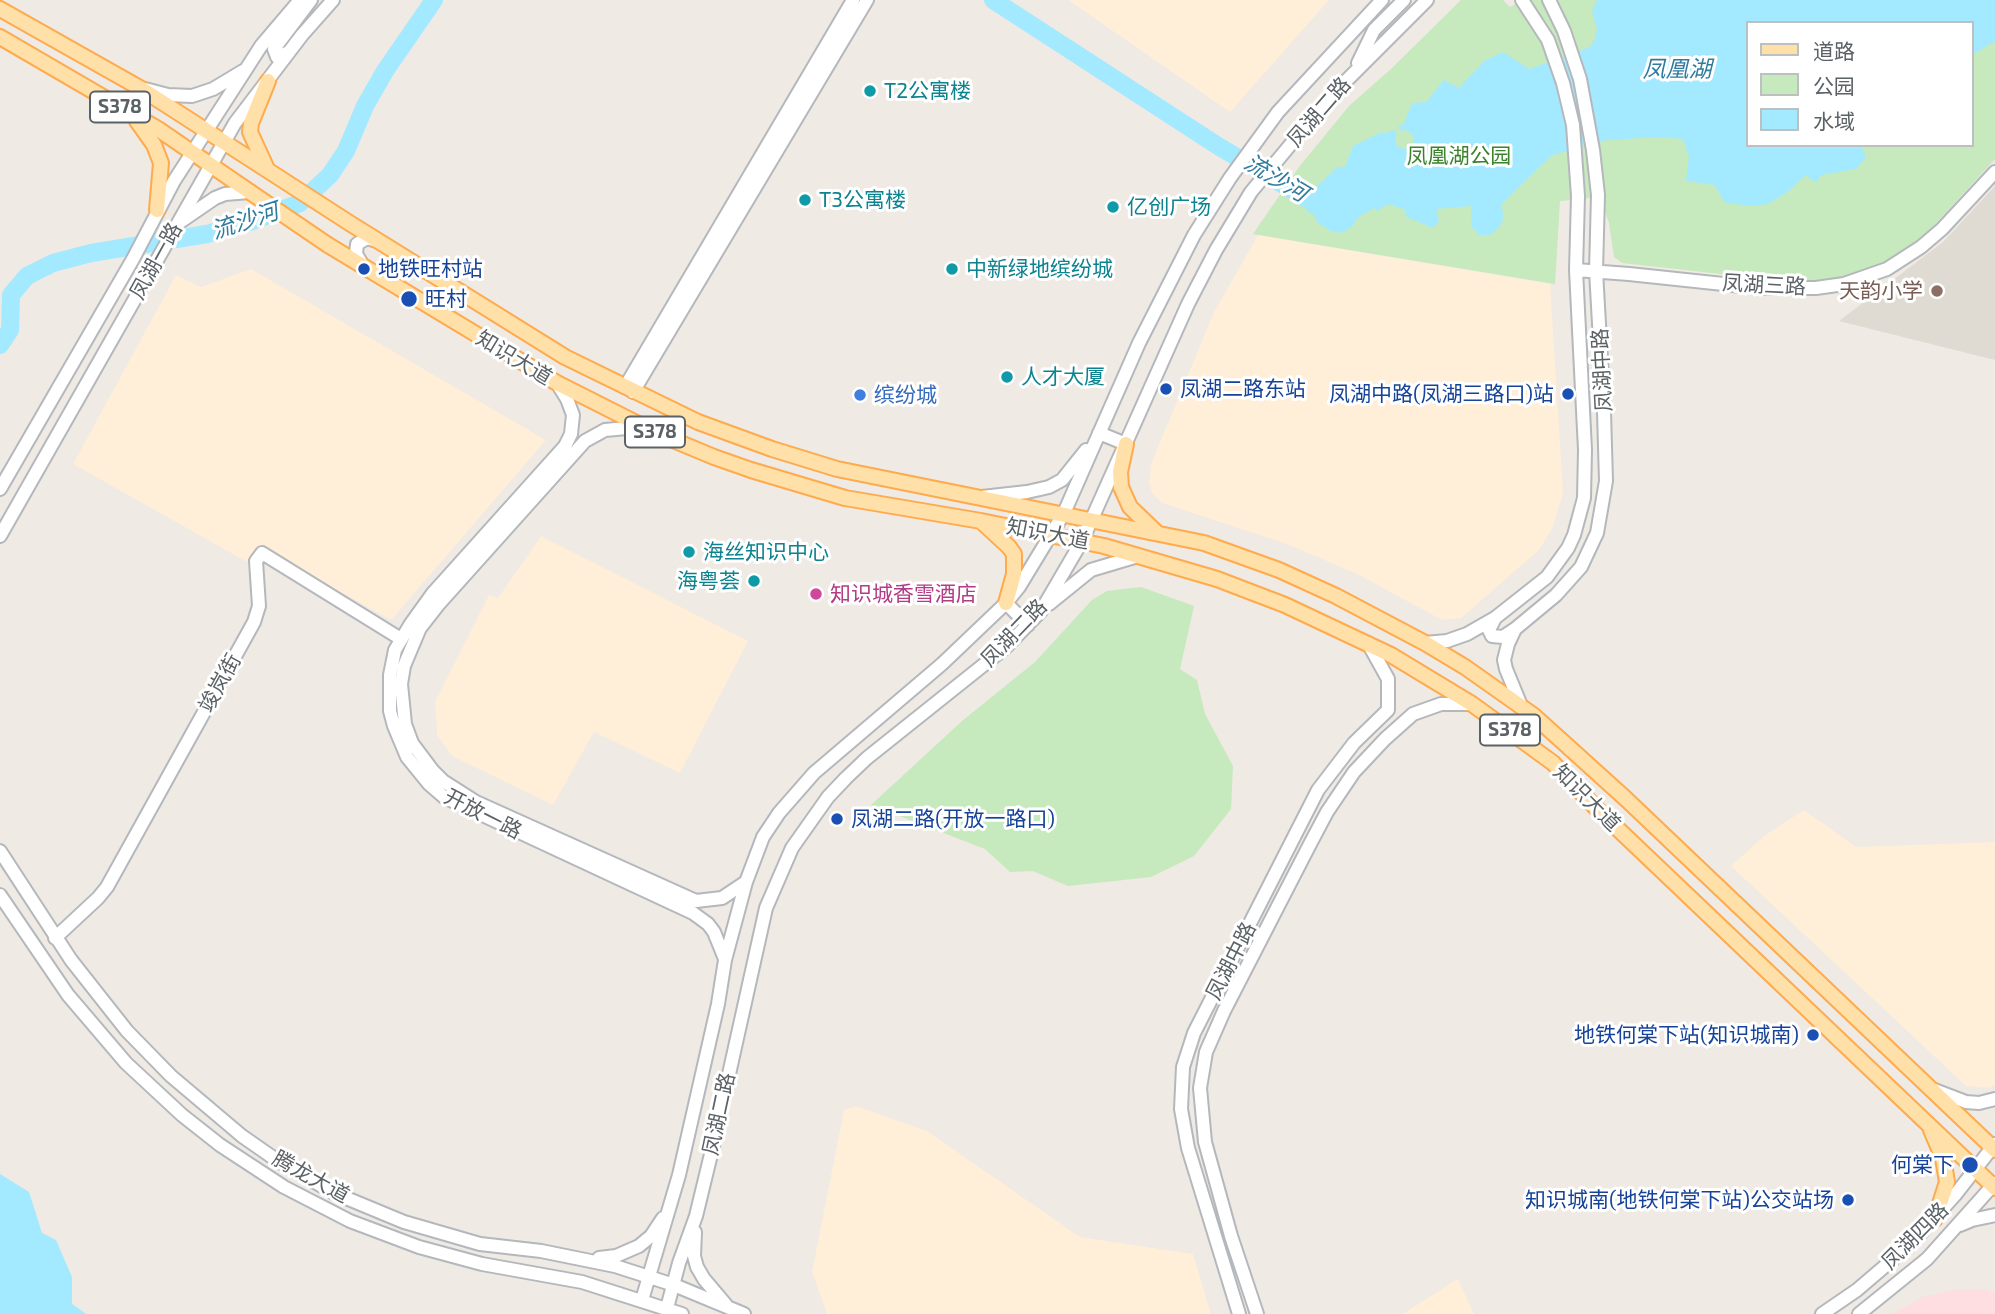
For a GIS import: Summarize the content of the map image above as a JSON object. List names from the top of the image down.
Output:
{
  "streets": {
    "main road": ["S378", "知识大道"],
    "street": [
      "凤湖二路",
      "凤湖一路",
      "凤湖三路",
      "凤湖中路",
      "竣岚街",
      "开放一路",
      "腾龙大道",
      "凤湖四路"
    ]
  },
  "crossings": [
    ["凤湖二路", "知识大道"],
    ["凤湖二路", "开放一路"],
    ["凤湖二路", "腾龙大道"],
    ["凤湖一路", "知识大道"],
    ["凤湖三路", "凤湖中路"],
    ["知识大道", "凤湖中路"],
    ["知识大道", "开放一路"],
    ["知识大道", "凤湖四路"],
    ["竣岚街", "开放一路"],
    ["竣岚街", "腾龙大道"]
  ],
  "water": ["凤凰湖", "流沙河"],
  "parks": ["凤凰湖公园"],
  "places": [
    "T2公寓楼",
    "T3公寓楼",
    "亿创广场",
    "地铁旺村站",
    "中新绿地缤纷城",
    "天韵小学",
    "旺村",
    "人才大厦",
    "凤湖二路东站",
    "凤湖中路(凤湖三路口)站",
    "缤纷城",
    "海丝知识中心",
    "海粤荟",
    "知识城香雪酒店",
    "凤湖二路(开放一路口)",
    "地铁何棠下站(知识城南)",
    "何棠下",
    "知识城南(地铁何棠下站)公交站场"
  ],
  "legend": ["道路", "公园", "水域"]
}
